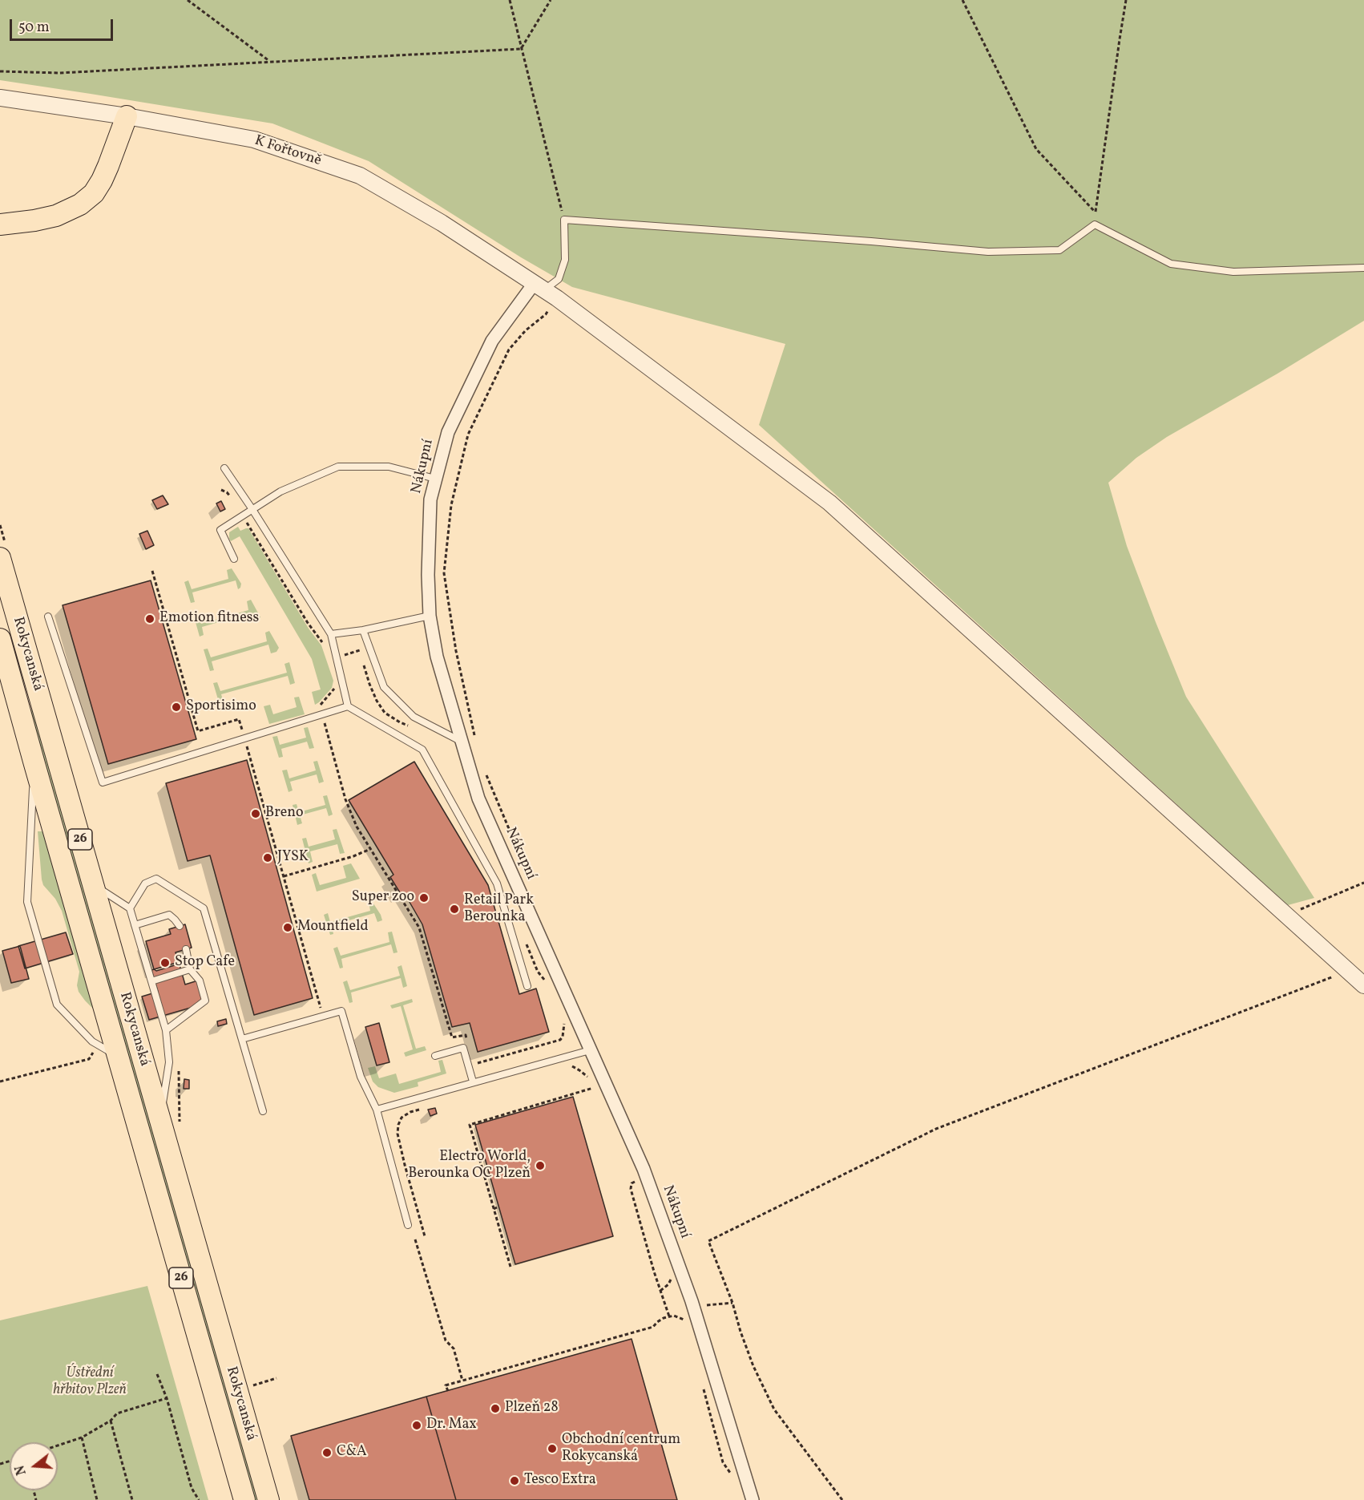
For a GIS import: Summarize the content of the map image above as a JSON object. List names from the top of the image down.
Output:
{
  "streets": {
    "highway": ["Rokycanská", "26"],
    "street": ["K Fořtovně", "Nákupní"]
  },
  "crossings": [
    ["K Fořtovně", "Nákupní"]
  ],
  "parks": ["Ústřední hřbitov Plzeň"],
  "places": [
    "Emotion fitness",
    "Sportisimo",
    "Breno",
    "JYSK",
    "Super zoo",
    "Retail Park Berounka",
    "Mountfield",
    "Stop Cafe",
    "Electro World, Berounka OC Plzeň",
    "Plzeň 28",
    "Dr. Max",
    "Obchodní centrum Rokycanská",
    "C&A",
    "Tesco Extra"
  ],
  "scale_bar": "50 m",
  "north": "left"
}
